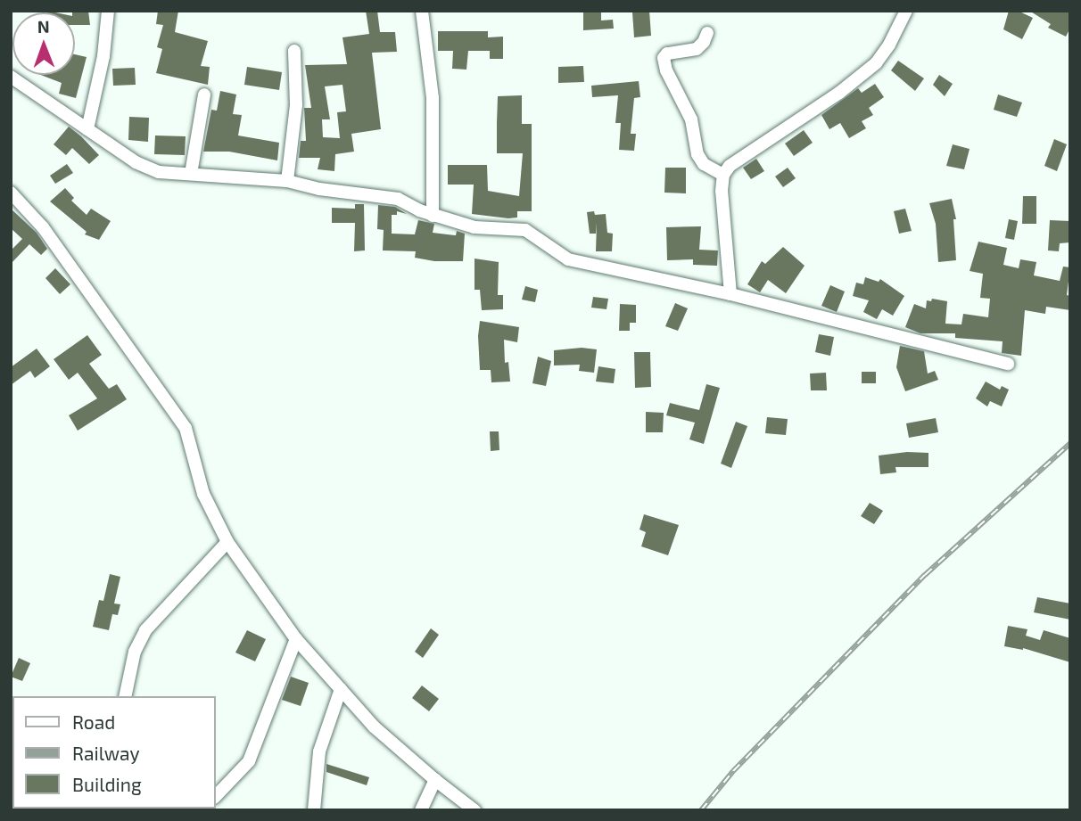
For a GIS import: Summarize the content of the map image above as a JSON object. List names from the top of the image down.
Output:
{
  "legend": ["Road", "Railway", "Building"],
  "north": "top"
}
